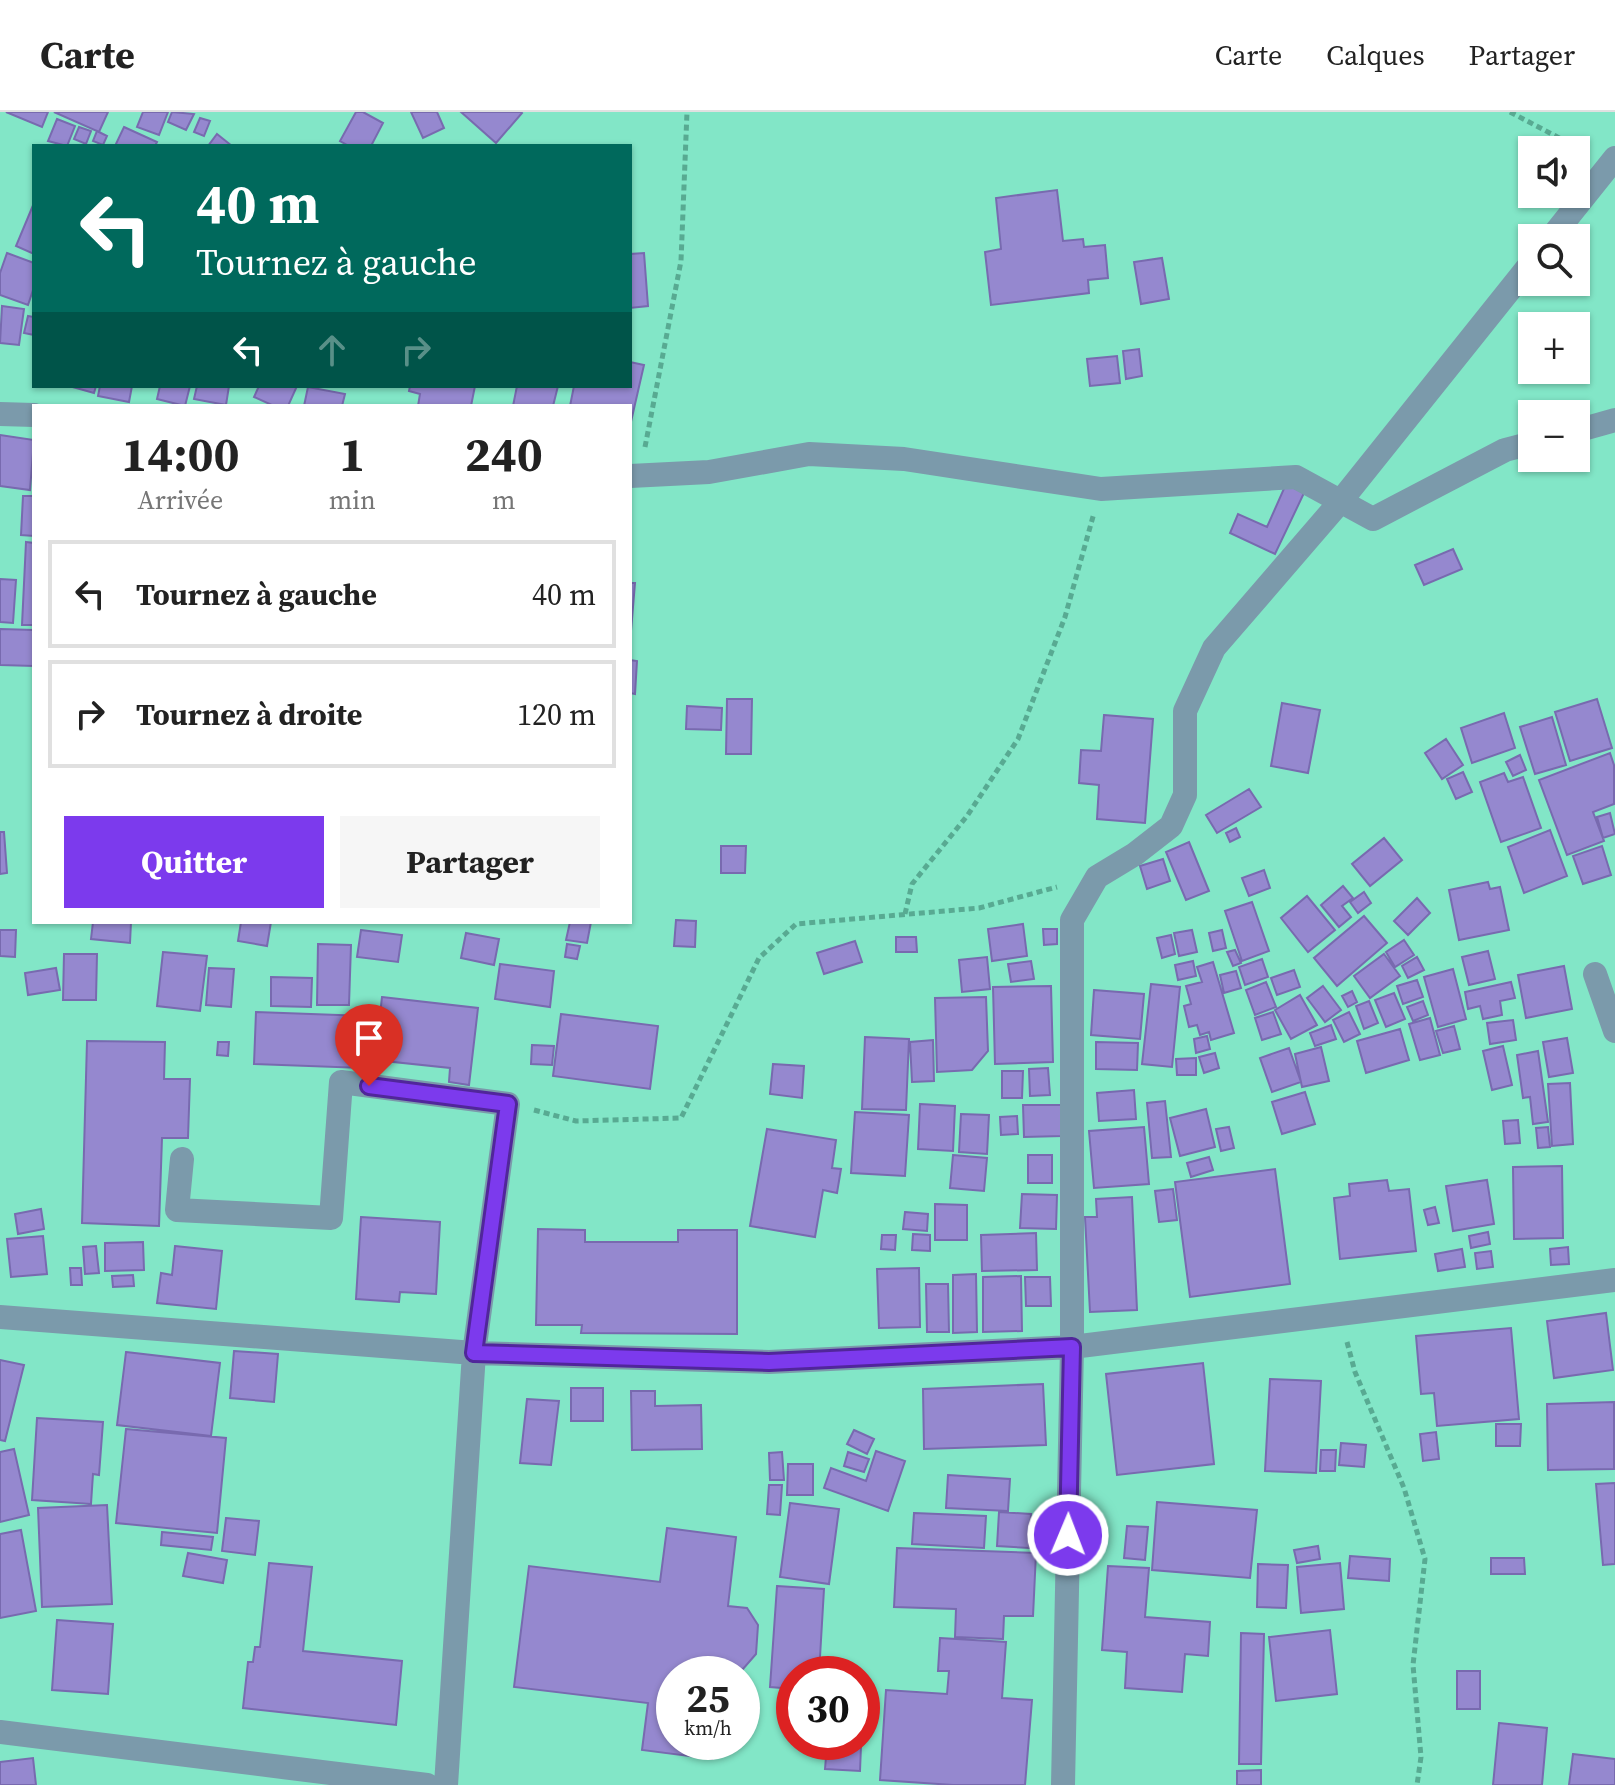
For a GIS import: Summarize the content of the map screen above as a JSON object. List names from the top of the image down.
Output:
{
  "page": {
    "header": "Carte",
    "nav": ["Carte", "Calques", "Partager"],
    "map_buttons": ["+", "−"],
    "turn": ["40 m", "Tournez à gauche"],
    "eta": [
      "14:00",
      "Arrivée",
      "1",
      "min",
      "240",
      "m"
    ],
    "list": [
      {
        "name": "Tournez à gauche",
        "value": "40 m"
      },
      {
        "name": "Tournez à droite",
        "value": "120 m"
      }
    ],
    "buttons": ["Quitter", "Partager"],
    "speed": "25 km/h",
    "limit": "30"
  }
}
